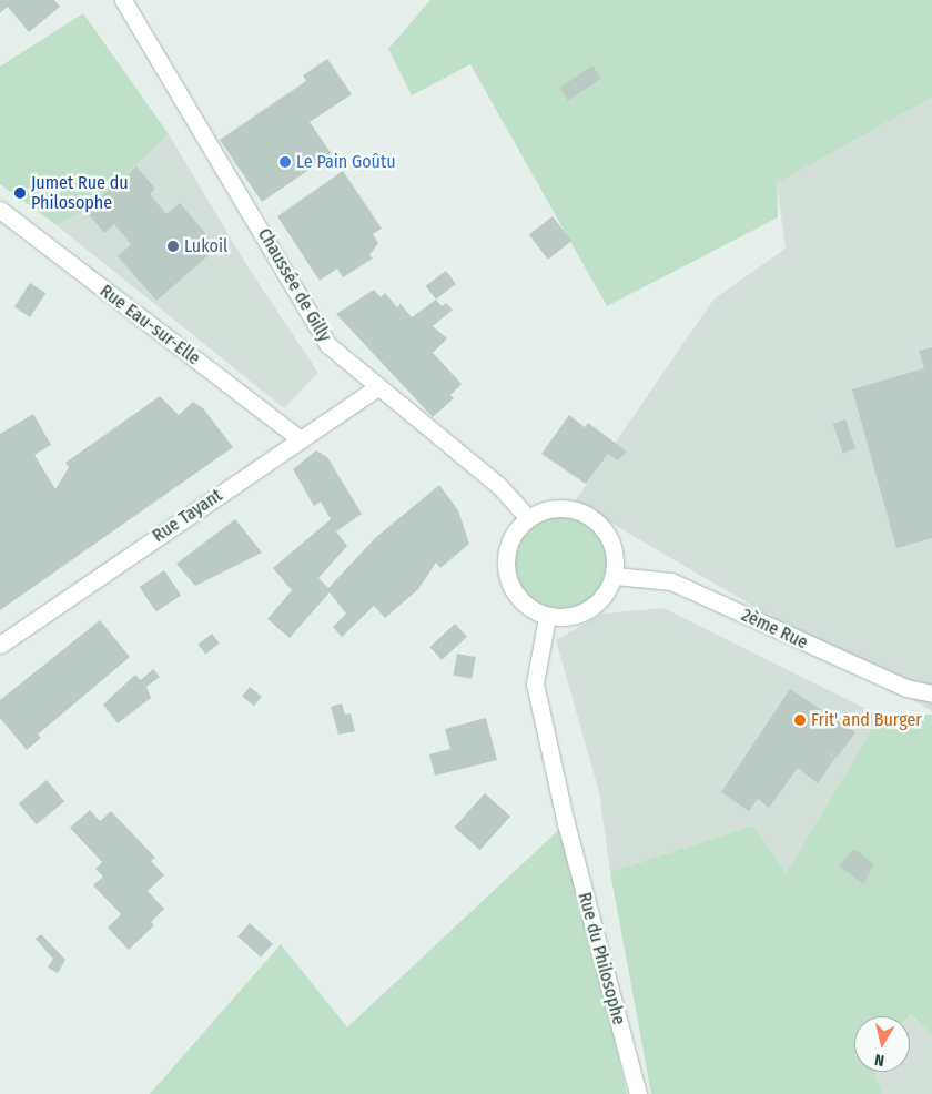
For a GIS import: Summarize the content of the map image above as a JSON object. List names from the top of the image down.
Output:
{
  "streets": {
    "main road": [
      "Chaussée de Gilly",
      "Rue Eau-sur-Elle",
      "Rue Tayant",
      "2ème Rue",
      "Rue du Philosophe"
    ]
  },
  "crossings": [
    ["Chaussée de Gilly", "Rue Tayant"],
    ["Chaussée de Gilly", "2ème Rue"],
    ["Chaussée de Gilly", "Rue du Philosophe"],
    ["Rue Eau-sur-Elle", "Rue Tayant"],
    ["2ème Rue", "Rue du Philosophe"]
  ],
  "places": [
    "Le Pain Goûtu",
    "Jumet Rue du Philosophe",
    "Lukoil",
    "Frit' and Burger"
  ],
  "north": "bottom"
}
